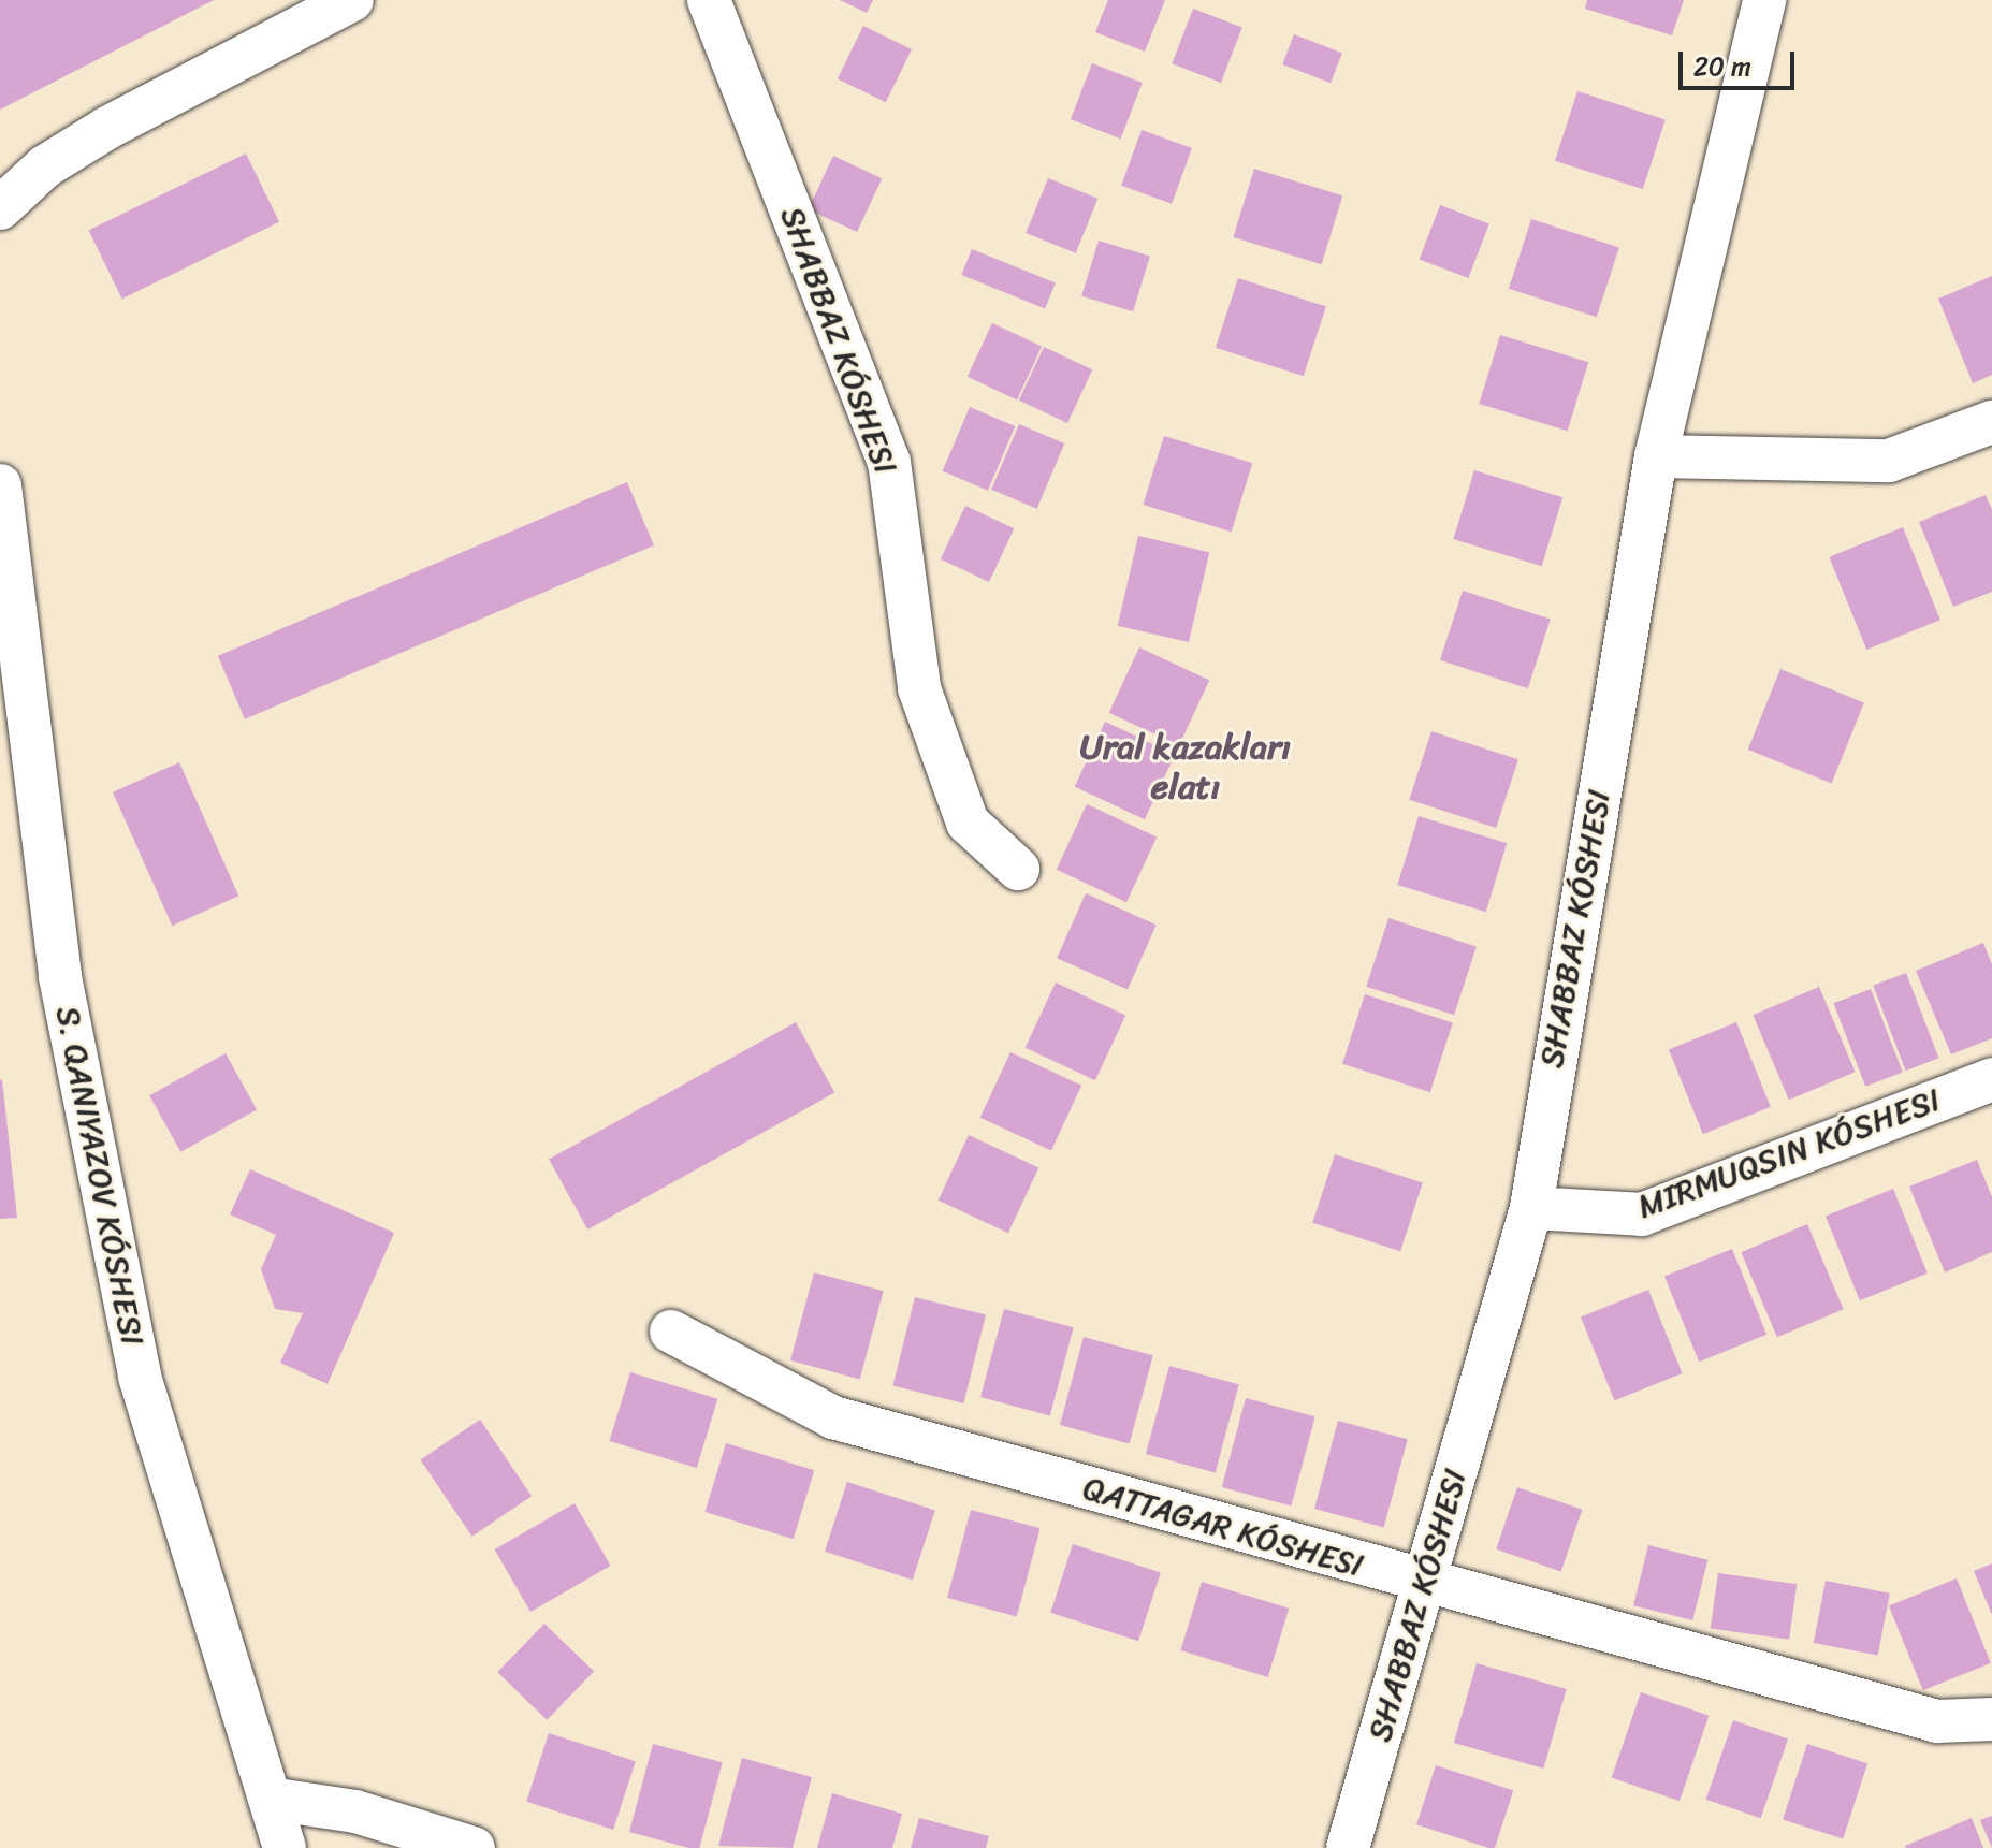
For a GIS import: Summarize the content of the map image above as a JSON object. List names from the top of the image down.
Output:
{
  "streets": {
    "street": ["SHABBAZ KÓSHESI", "MIRMUQSIN KÓSHESI", "QATTAGAR KÓSHESI"]
  },
  "crossings": [
    ["SHABBAZ KÓSHESI", "MIRMUQSIN KÓSHESI"],
    ["SHABBAZ KÓSHESI", "QATTAGAR KÓSHESI"]
  ],
  "districts": ["Ural kazakları elatı"],
  "scale_bar": "20 m"
}
